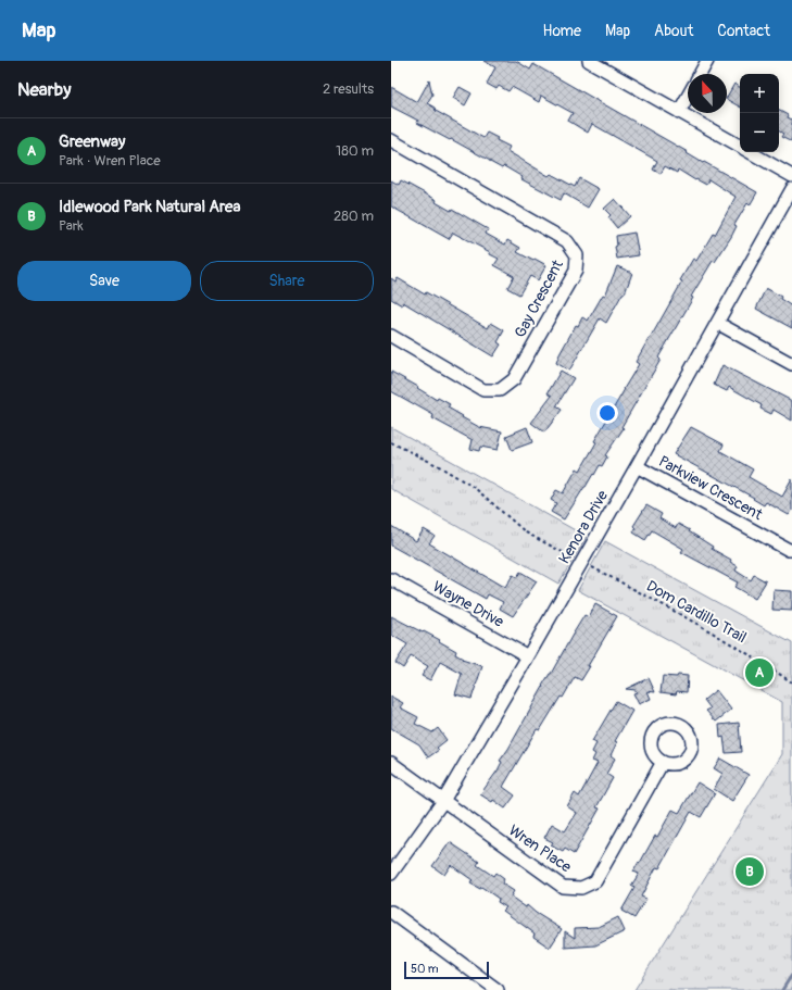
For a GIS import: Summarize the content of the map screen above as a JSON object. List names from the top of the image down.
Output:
{
  "streets": {
    "street": [
      "Gay Crescent",
      "Parkview Crescent",
      "Kenora Drive",
      "Wayne Drive",
      "Wren Place"
    ],
    "path": ["Dom Cardillo Trail"]
  },
  "crossings": [
    ["Parkview Crescent", "Kenora Drive"],
    ["Kenora Drive", "Wayne Drive"],
    ["Kenora Drive", "Wren Place"]
  ],
  "scale_bar": "50 m",
  "north": "top",
  "page": {
    "header": "Map",
    "nav": [
      "Home",
      "Map",
      "About",
      "Contact"
    ],
    "heading": ["Nearby", "2 results"],
    "map_buttons": ["+", "−"],
    "list": [
      {
        "mark": "A",
        "name": "Greenway",
        "note": "Park · Wren Place",
        "value": "180 m"
      },
      {
        "mark": "B",
        "name": "Idlewood Park Natural Area",
        "note": "Park",
        "value": "280 m"
      }
    ],
    "buttons": ["Save", "Share"],
    "pins": ["A", "B"],
    "scale": "50 m"
  }
}
